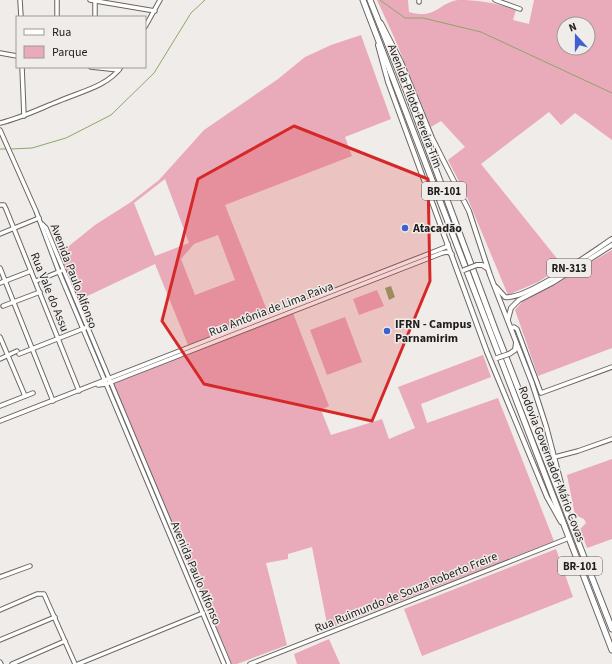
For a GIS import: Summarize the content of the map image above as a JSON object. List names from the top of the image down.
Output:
{
  "streets": {
    "highway": ["Avenida Piloto Pereira Tim", "BR-101", "Rodovia Governador Mário Covas"],
    "main road": ["RN-313"],
    "street": [
      "Avenida Paulo Alfonso",
      "Rua Vale do Assu",
      "Rua Antônia de Lima Paiva",
      "Rua Ruimundo de Souza Roberto Freire"
    ]
  },
  "crossings": [
    ["Avenida Piloto Pereira Tim", "Rodovia Governador Mário Covas"],
    ["Avenida Paulo Alfonso", "Rua Antônia de Lima Paiva"],
    ["Rua Vale do Assu", "Rua Antônia de Lima Paiva"],
    ["Rodovia Governador Mário Covas", "Rua Ruimundo de Souza Roberto Freire"]
  ],
  "places": ["Atacadão", "IFRN - Campus Parnamirim"],
  "legend": ["Rua", "Parque"],
  "north": "top"
}
